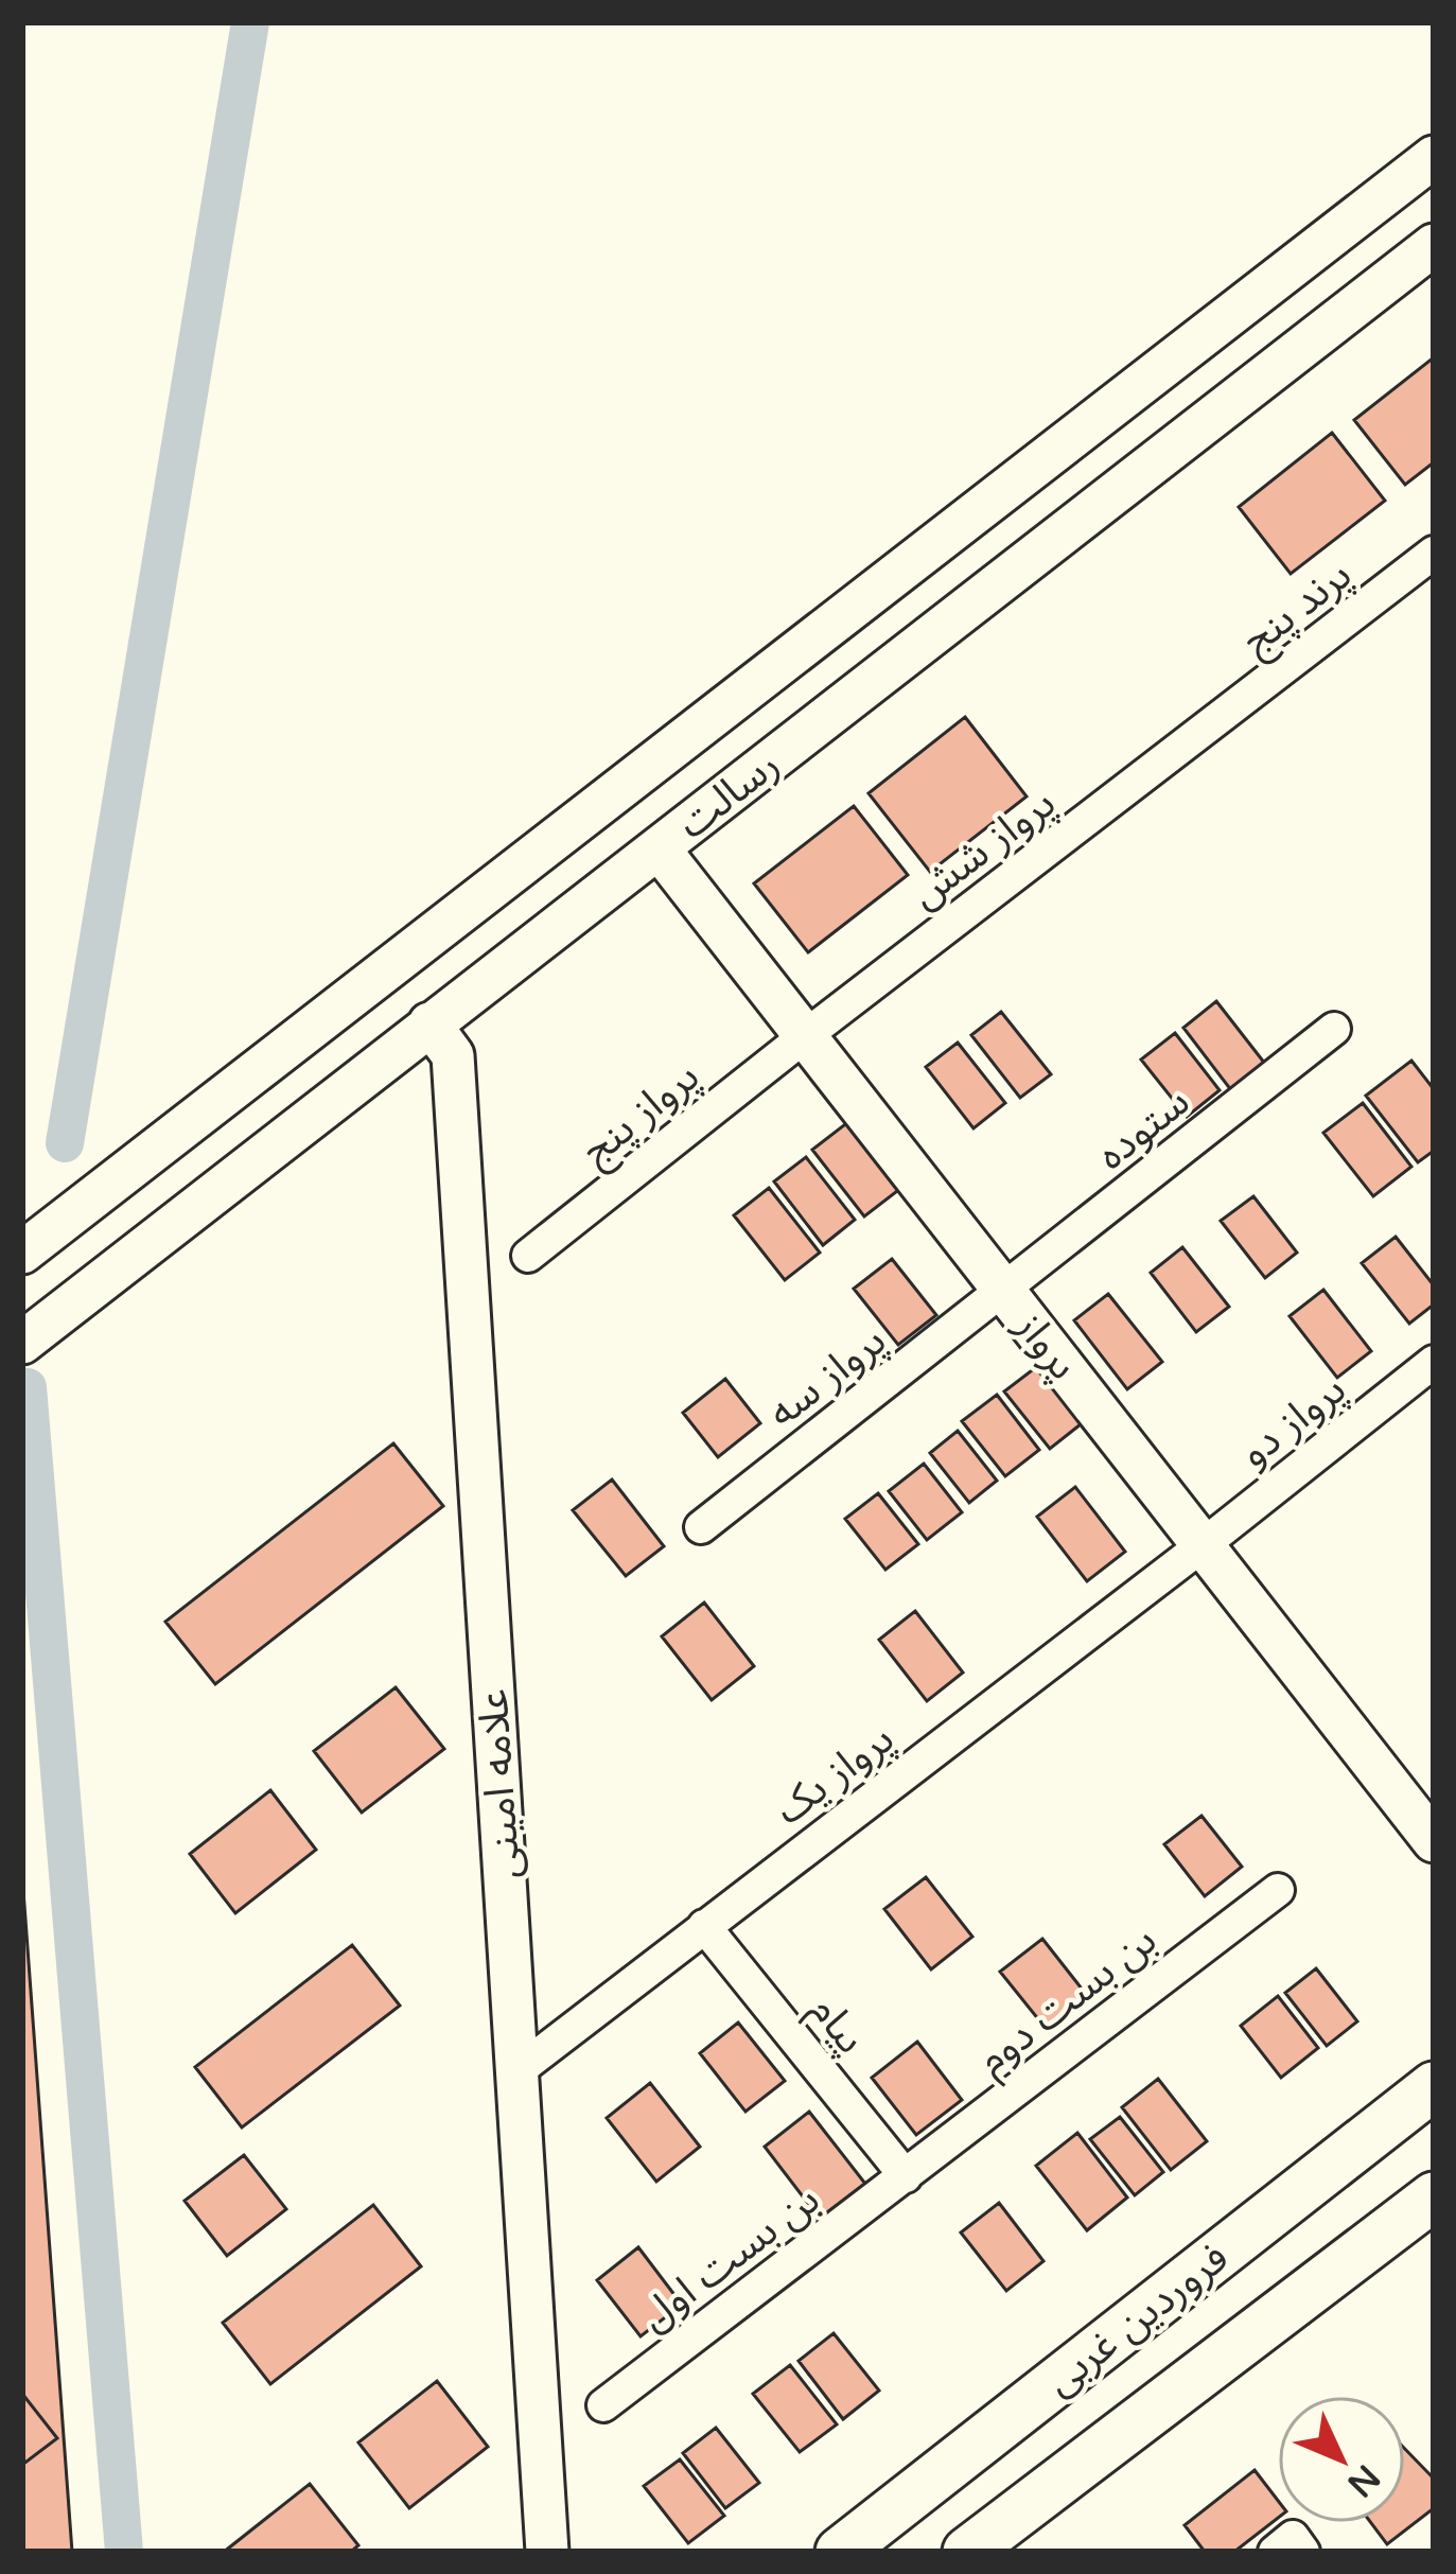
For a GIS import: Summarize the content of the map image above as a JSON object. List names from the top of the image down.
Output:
{
  "streets": {
    "main road": ["فروردین غربی"],
    "street": [
      "پرند پنج",
      "رسالت",
      "پرواز شش",
      "پرواز پنج",
      "ستوده",
      "پرواز",
      "پرواز سه",
      "پرواز دو",
      "پرواز یک",
      "علامه امینی",
      "بن بست دوم",
      "پیام",
      "بن بست اول"
    ]
  },
  "crossings": [
    ["پرند پنج", "پرواز شش"],
    ["رسالت", "پرواز"],
    ["رسالت", "علامه امینی"],
    ["پرواز شش", "پرواز پنج"],
    ["پرواز شش", "پرواز"],
    ["پرواز پنج", "پرواز"],
    ["ستوده", "پرواز"],
    ["ستوده", "پرواز سه"],
    ["پرواز", "پرواز سه"],
    ["پرواز", "پرواز دو"],
    ["پرواز", "پرواز یک"],
    ["پرواز دو", "پرواز یک"],
    ["پرواز یک", "علامه امینی"],
    ["پرواز یک", "پیام"],
    ["بن بست دوم", "پیام"],
    ["بن بست دوم", "بن بست اول"],
    ["پیام", "بن بست اول"]
  ],
  "north": "bottom right"
}
